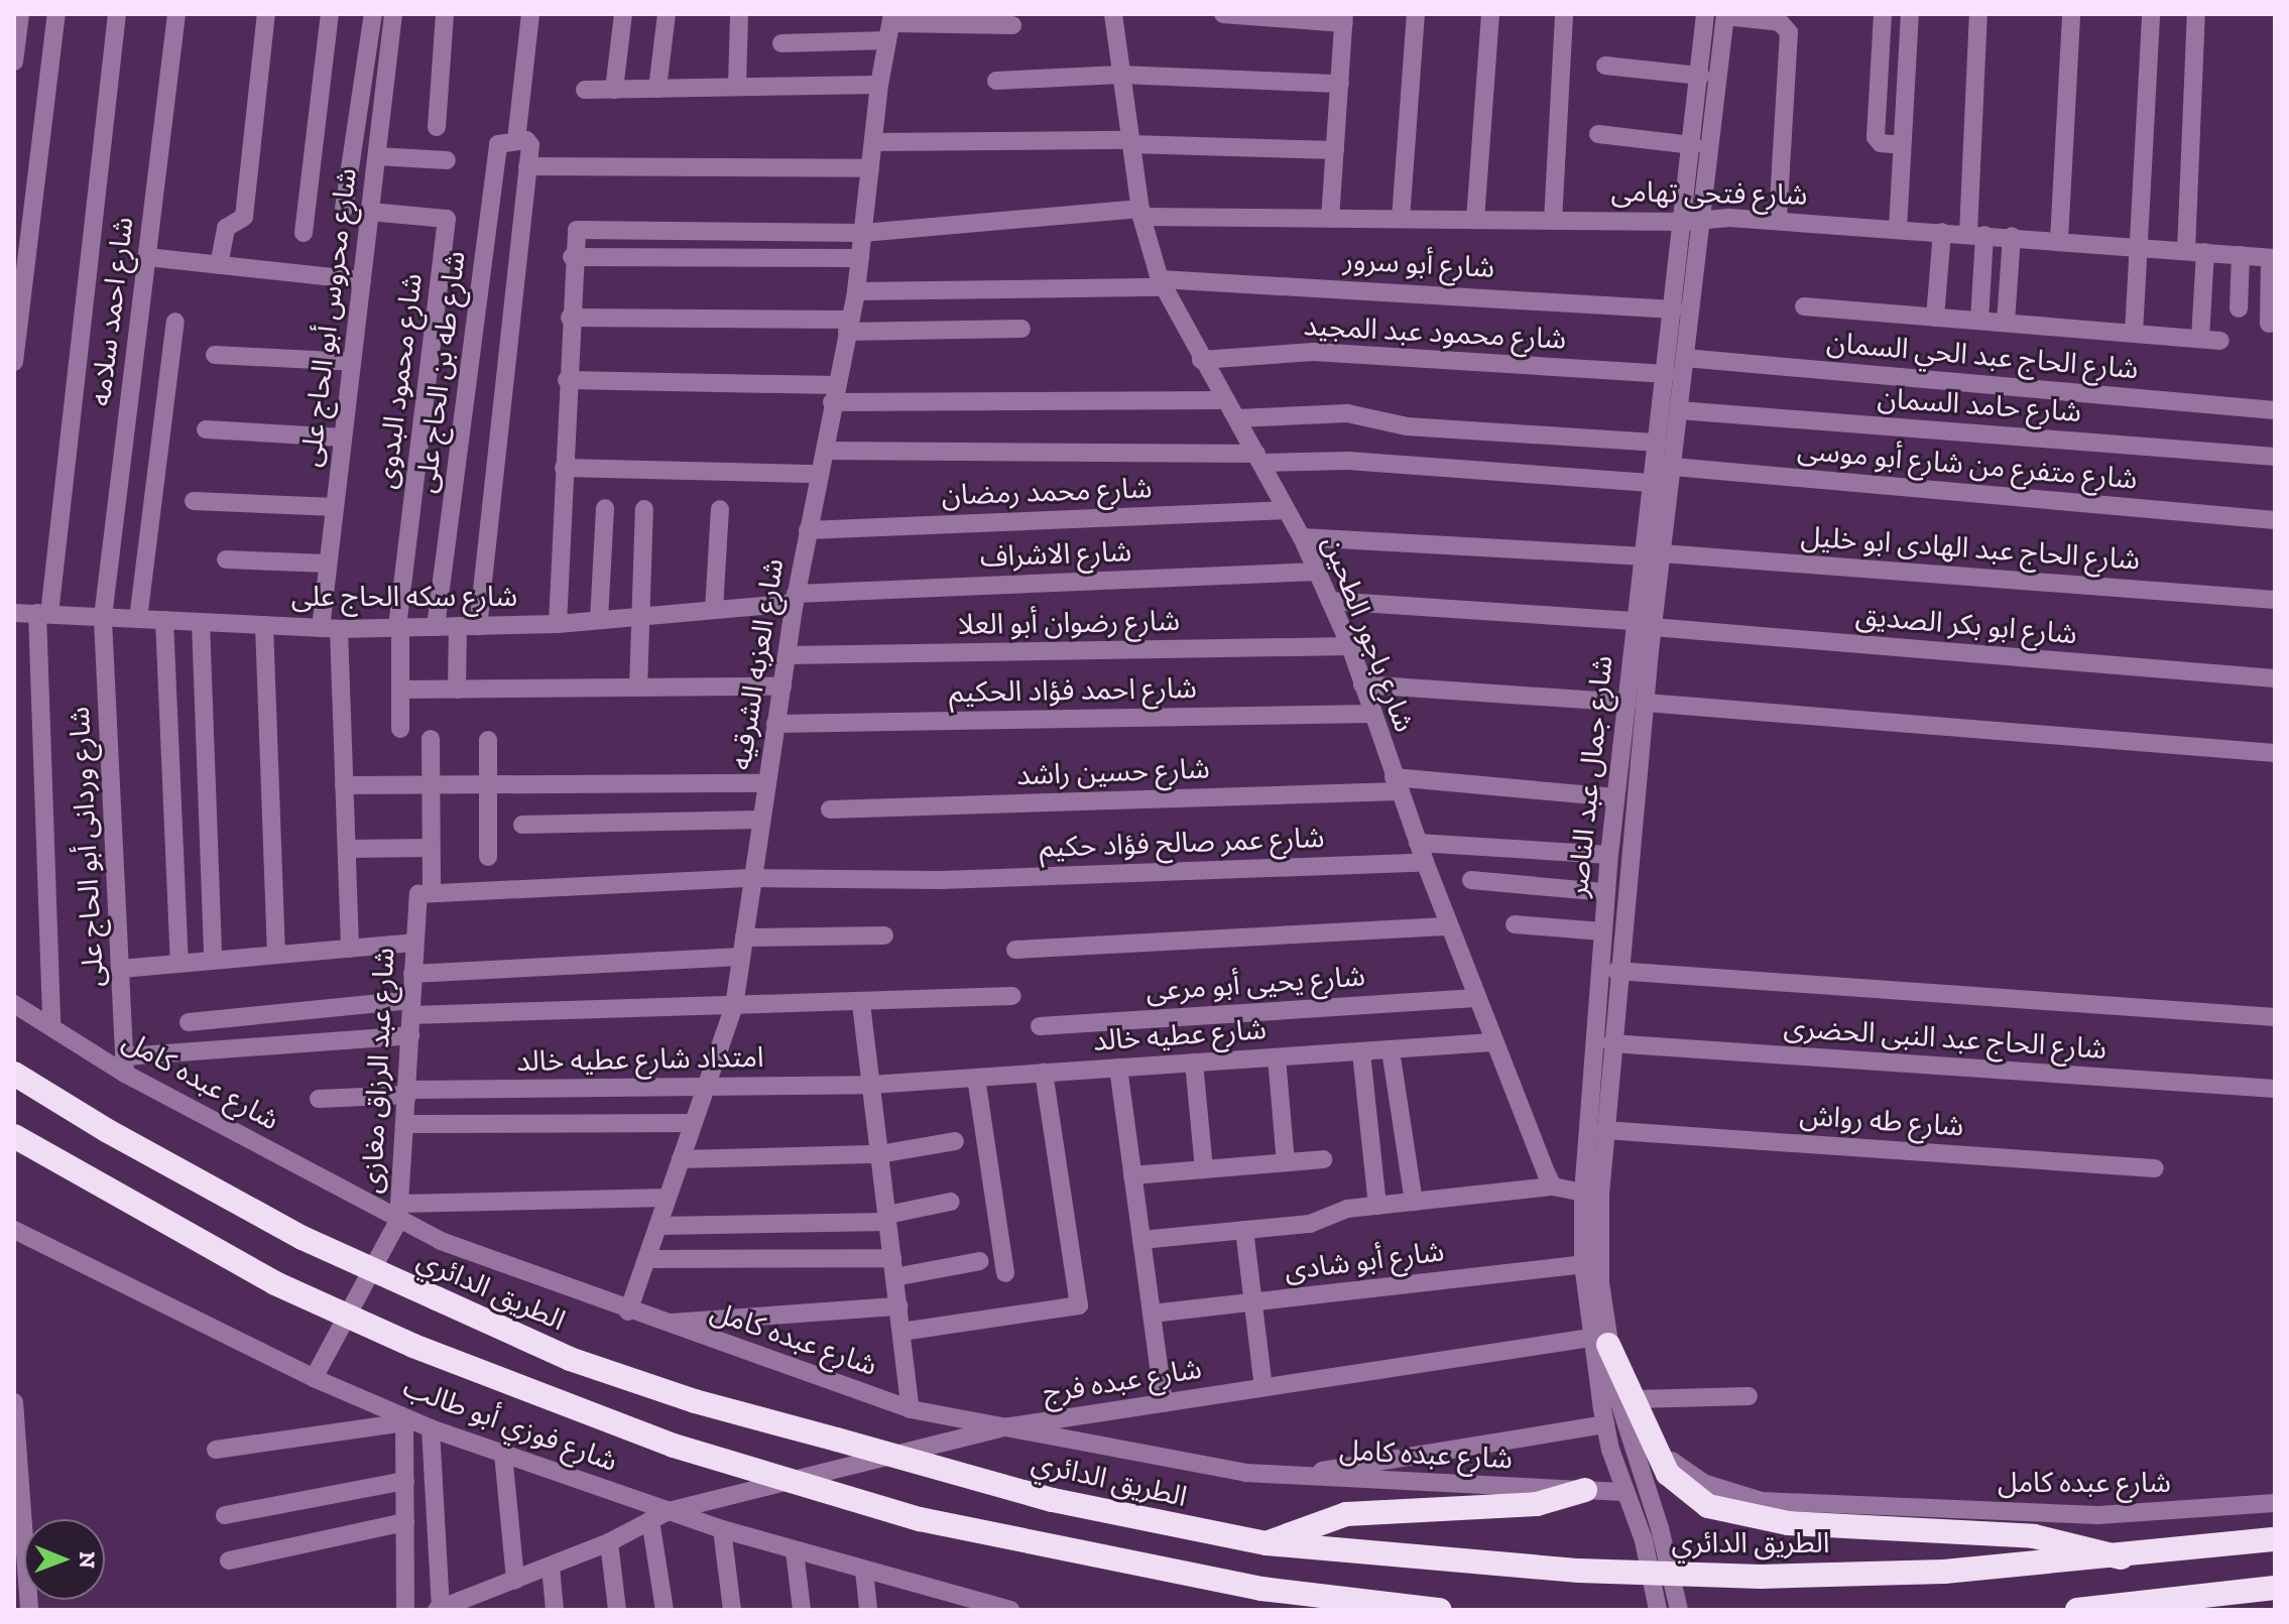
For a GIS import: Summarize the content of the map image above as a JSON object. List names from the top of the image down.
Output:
{
  "streets": {
    "highway": ["الطريق الدائري"],
    "street": [
      "شارع فتحى تهامى",
      "شارع أبو سرور",
      "شارع احمد سلامه",
      "شارع محروس أبو الحاج على",
      "شارع محمود عبد المجيد",
      "شارع الحاج عبد الحي السمان",
      "شارع طه بن الحاج على",
      "شارع محمود البدوى",
      "شارع حامد السمان",
      "شارع متفرع من شارع أبو موسى",
      "شارع محمد رمضان",
      "شارع الحاج عبد الهادى ابو خليل",
      "شارع الاشراف",
      "شارع سكه الحاج على",
      "شارع رضوان أبو العلا",
      "شارع ابو بكر الصديق",
      "شارع باجور الطحين",
      "شارع العزبه الشرقيه",
      "شارع احمد فؤاد الحكيم",
      "شارع حسين راشد",
      "شارع جمال عبد الناصر",
      "شارع عمر صالح فؤاد حكيم",
      "شارع وردانى أبو الحاج على",
      "شارع يحيى أبو مرعى",
      "شارع عطيه خالد",
      "شارع الحاج عبد النبى الحضرى",
      "امتداد شارع عطيه خالد",
      "شارع عبد الرزاق مغازى",
      "شارع عبده كامل",
      "شارع طه رواش",
      "شارع أبو شادى",
      "شارع عبده فرج",
      "شارع فوزي أبو طالب"
    ]
  },
  "crossings": [
    ["شارع فتحى تهامى", "شارع باجور الطحين"],
    ["شارع فتحى تهامى", "شارع العزبه الشرقيه"],
    ["شارع فتحى تهامى", "شارع جمال عبد الناصر"],
    ["شارع أبو سرور", "شارع باجور الطحين"],
    ["شارع أبو سرور", "شارع العزبه الشرقيه"],
    ["شارع أبو سرور", "شارع جمال عبد الناصر"],
    ["شارع احمد سلامه", "شارع سكه الحاج على"],
    ["شارع احمد سلامه", "شارع وردانى أبو الحاج على"],
    ["شارع محروس أبو الحاج على", "شارع محمود البدوى"],
    ["شارع محروس أبو الحاج على", "شارع سكه الحاج على"],
    ["شارع محمود عبد المجيد", "شارع باجور الطحين"],
    ["شارع محمود عبد المجيد", "شارع جمال عبد الناصر"],
    ["شارع الحاج عبد الحي السمان", "شارع جمال عبد الناصر"],
    ["شارع طه بن الحاج على", "شارع سكه الحاج على"],
    ["شارع محمود البدوى", "شارع سكه الحاج على"],
    ["شارع حامد السمان", "شارع جمال عبد الناصر"],
    ["شارع متفرع من شارع أبو موسى", "شارع باجور الطحين"],
    ["شارع متفرع من شارع أبو موسى", "شارع العزبه الشرقيه"],
    ["شارع متفرع من شارع أبو موسى", "شارع جمال عبد الناصر"],
    ["شارع محمد رمضان", "شارع باجور الطحين"],
    ["شارع محمد رمضان", "شارع العزبه الشرقيه"],
    ["شارع الحاج عبد الهادى ابو خليل", "شارع باجور الطحين"],
    ["شارع الحاج عبد الهادى ابو خليل", "شارع جمال عبد الناصر"],
    ["شارع الاشراف", "شارع سكه الحاج على"],
    ["شارع الاشراف", "شارع باجور الطحين"],
    ["شارع الاشراف", "شارع العزبه الشرقيه"],
    ["شارع سكه الحاج على", "شارع العزبه الشرقيه"],
    ["شارع سكه الحاج على", "شارع وردانى أبو الحاج على"],
    ["شارع رضوان أبو العلا", "شارع باجور الطحين"],
    ["شارع رضوان أبو العلا", "شارع العزبه الشرقيه"],
    ["شارع ابو بكر الصديق", "شارع باجور الطحين"],
    ["شارع ابو بكر الصديق", "شارع جمال عبد الناصر"],
    ["شارع باجور الطحين", "شارع احمد فؤاد الحكيم"],
    ["شارع باجور الطحين", "شارع حسين راشد"],
    ["شارع باجور الطحين", "شارع عمر صالح فؤاد حكيم"],
    ["شارع باجور الطحين", "شارع يحيى أبو مرعى"],
    ["شارع باجور الطحين", "شارع عطيه خالد"],
    ["شارع العزبه الشرقيه", "شارع احمد فؤاد الحكيم"],
    ["شارع العزبه الشرقيه", "شارع عمر صالح فؤاد حكيم"],
    ["شارع العزبه الشرقيه", "امتداد شارع عطيه خالد"],
    ["شارع العزبه الشرقيه", "شارع عبده كامل"],
    ["شارع حسين راشد", "شارع جمال عبد الناصر"],
    ["شارع جمال عبد الناصر", "شارع الحاج عبد النبى الحضرى"],
    ["شارع جمال عبد الناصر", "شارع عبده كامل"],
    ["شارع جمال عبد الناصر", "شارع طه رواش"],
    ["شارع جمال عبد الناصر", "شارع أبو شادى"],
    ["شارع جمال عبد الناصر", "شارع عبده فرج"],
    ["شارع عمر صالح فؤاد حكيم", "شارع عبد الرزاق مغازى"],
    ["شارع وردانى أبو الحاج على", "شارع عبده كامل"],
    ["شارع عطيه خالد", "امتداد شارع عطيه خالد"],
    ["امتداد شارع عطيه خالد", "شارع عبد الرزاق مغازى"],
    ["شارع عبد الرزاق مغازى", "شارع عبده كامل"],
    ["شارع عبد الرزاق مغازى", "شارع فوزي أبو طالب"],
    ["شارع عبده كامل", "شارع عبده فرج"],
    ["شارع عبده فرج", "شارع فوزي أبو طالب"]
  ],
  "north": "right"
}
